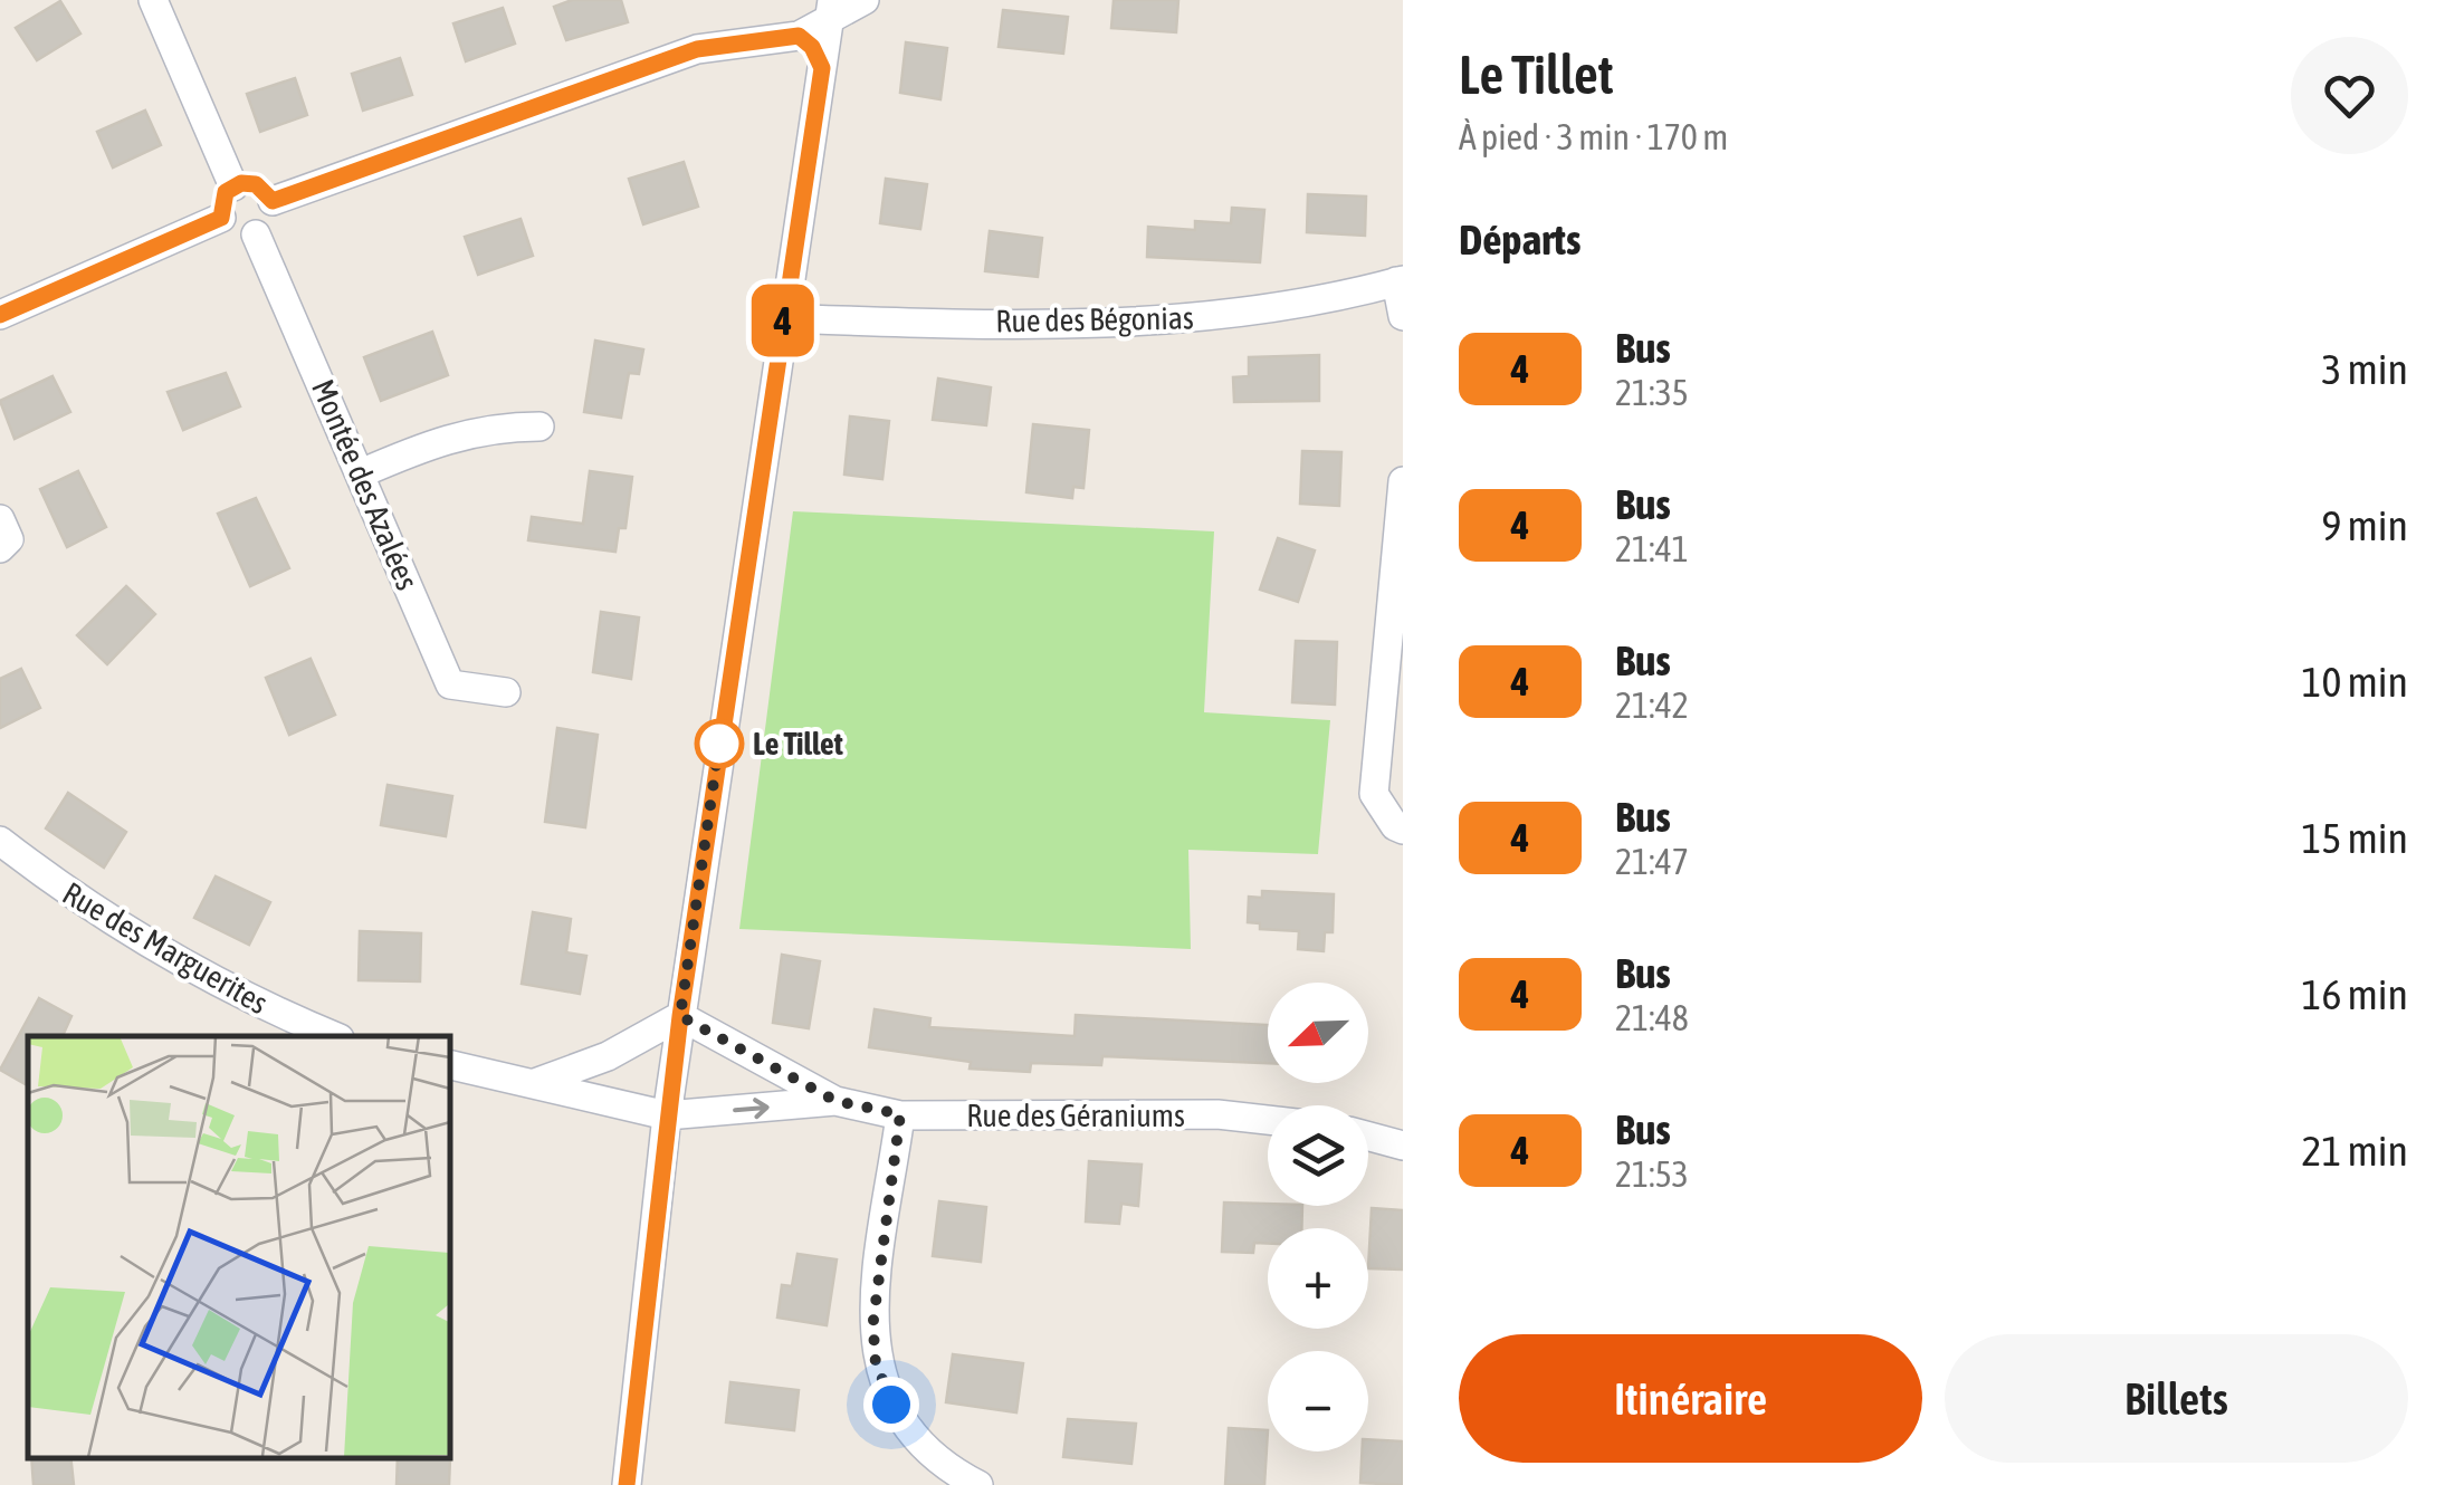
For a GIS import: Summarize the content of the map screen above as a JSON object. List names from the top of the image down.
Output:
{
  "streets": {
    "street": [
      "Rue des Bégonias",
      "Montée des Azalées",
      "Rue des Marguerites",
      "Rue des Géraniums"
    ]
  },
  "places": ["Le Tillet"],
  "lines": ["bus line 4"],
  "north": "bottom left",
  "page": {
    "on_map": "4",
    "heading": [
      ["Le Tillet", "À pied · 3 min · 170 m"],
      "Départs"
    ],
    "list": [
      {
        "mark": "4",
        "name": "Bus",
        "note": "21:35",
        "value": "3 min"
      },
      {
        "mark": "4",
        "name": "Bus",
        "note": "21:41",
        "value": "9 min"
      },
      {
        "mark": "4",
        "name": "Bus",
        "note": "21:42",
        "value": "10 min"
      },
      {
        "mark": "4",
        "name": "Bus",
        "note": "21:47",
        "value": "15 min"
      },
      {
        "mark": "4",
        "name": "Bus",
        "note": "21:48",
        "value": "16 min"
      },
      {
        "mark": "4",
        "name": "Bus",
        "note": "21:53",
        "value": "21 min"
      }
    ],
    "map_buttons": ["+", "−"],
    "buttons": ["Itinéraire", "Billets"]
  }
}
